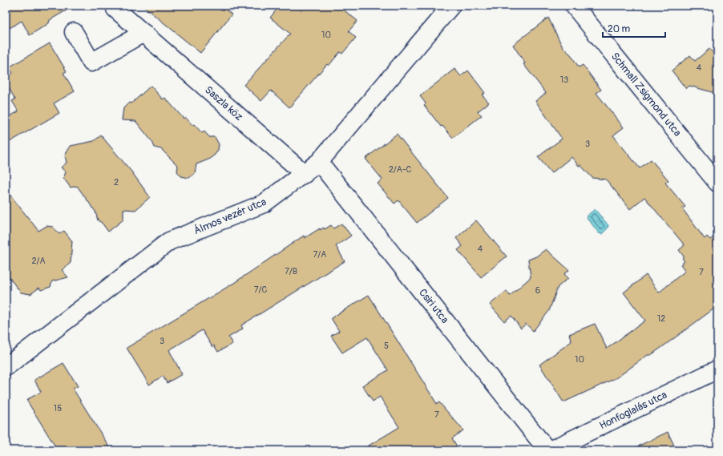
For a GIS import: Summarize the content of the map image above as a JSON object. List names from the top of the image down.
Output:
{
  "streets": {
    "street": [
      "Schmall Zsigmond utca",
      "Saszla köz",
      "Álmos vezér utca",
      "Csiri utca",
      "Honfoglalás utca"
    ]
  },
  "crossings": [
    ["Saszla köz", "Álmos vezér utca"],
    ["Álmos vezér utca", "Csiri utca"],
    ["Csiri utca", "Honfoglalás utca"]
  ],
  "house_numbers": [
    "10",
    "4",
    "13",
    "3",
    "2/A-C",
    "2",
    "4",
    "7/A",
    "2/A",
    "7/B",
    "7",
    "7/C",
    "6",
    "12",
    "3",
    "5",
    "10",
    "15",
    "7"
  ],
  "scale_bar": "20 m"
}
